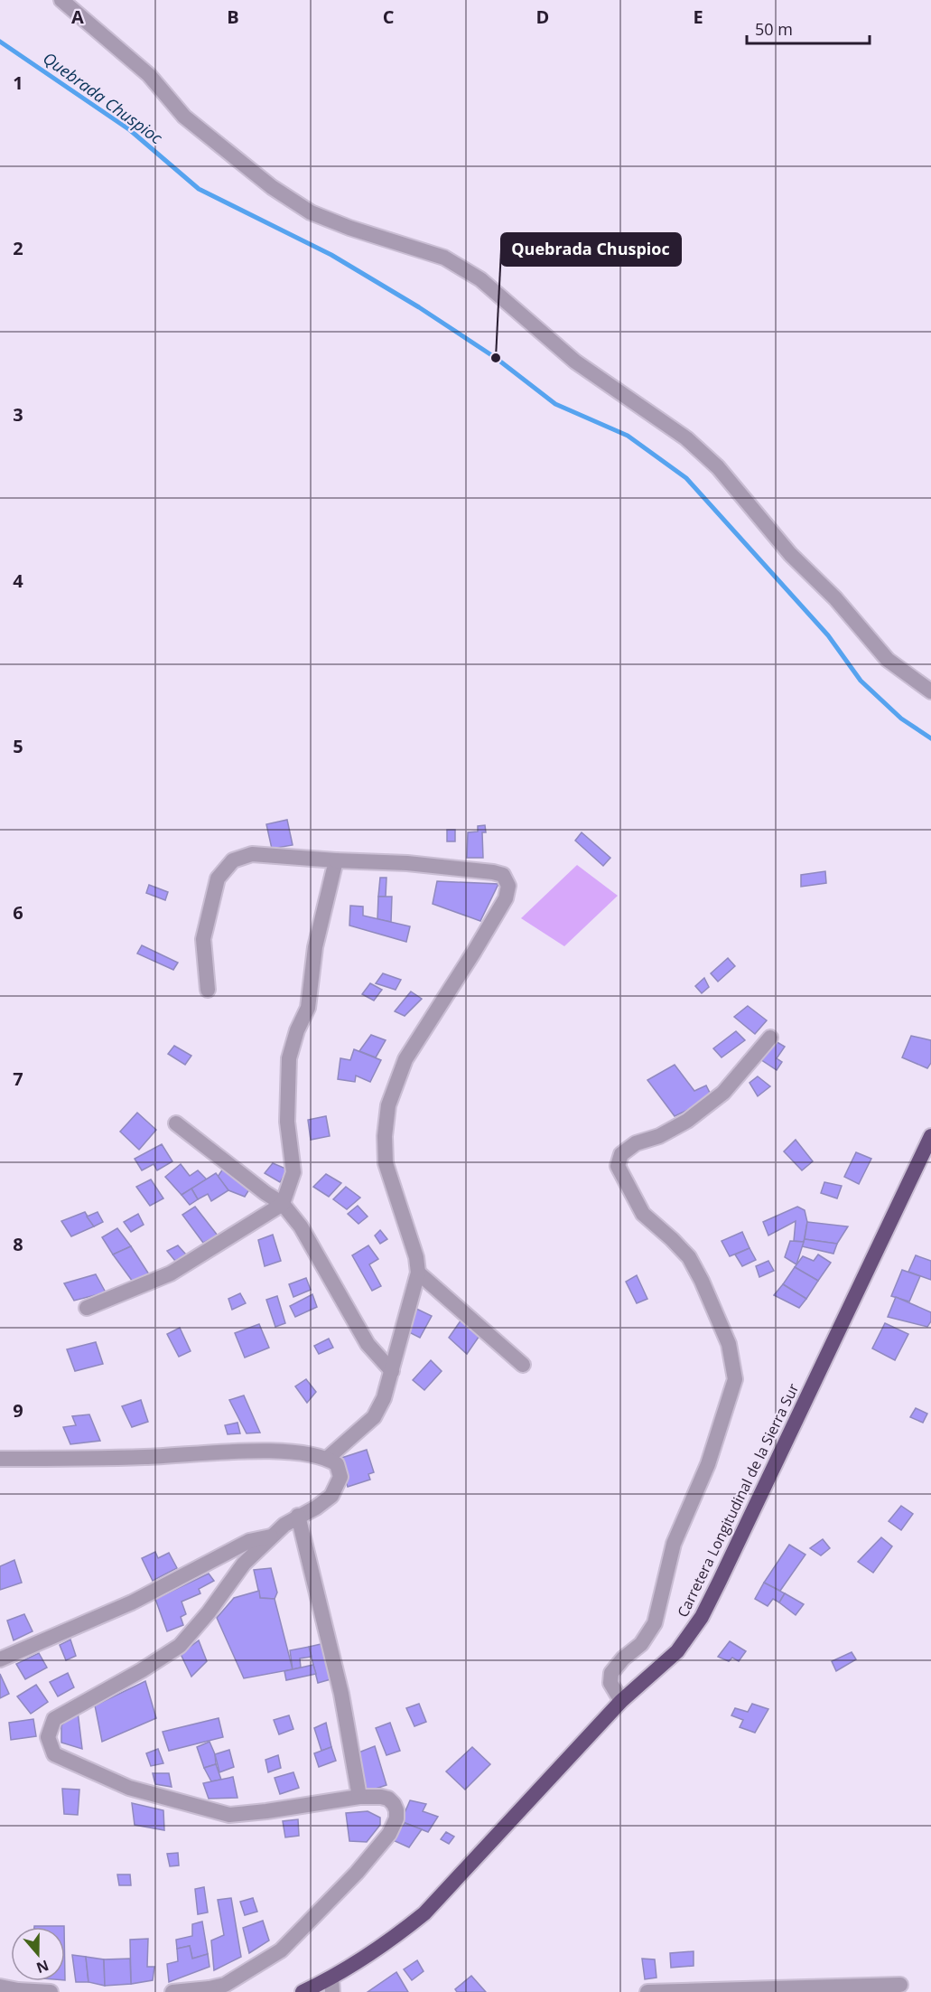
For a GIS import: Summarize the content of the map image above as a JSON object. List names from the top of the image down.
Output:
{
  "streets": {
    "highway": ["Carretera Longitudinal de la Sierra Sur"]
  },
  "water": ["Quebrada Chuspioc"],
  "places": ["Quebrada Chuspioc"],
  "scale_bar": "50 m",
  "north": "bottom",
  "grid": {
    "columns": [
      "A",
      "B",
      "C",
      "D",
      "E"
    ],
    "rows": [
      "1",
      "2",
      "3",
      "4",
      "5",
      "6",
      "7",
      "8",
      "9"
    ]
  }
}
